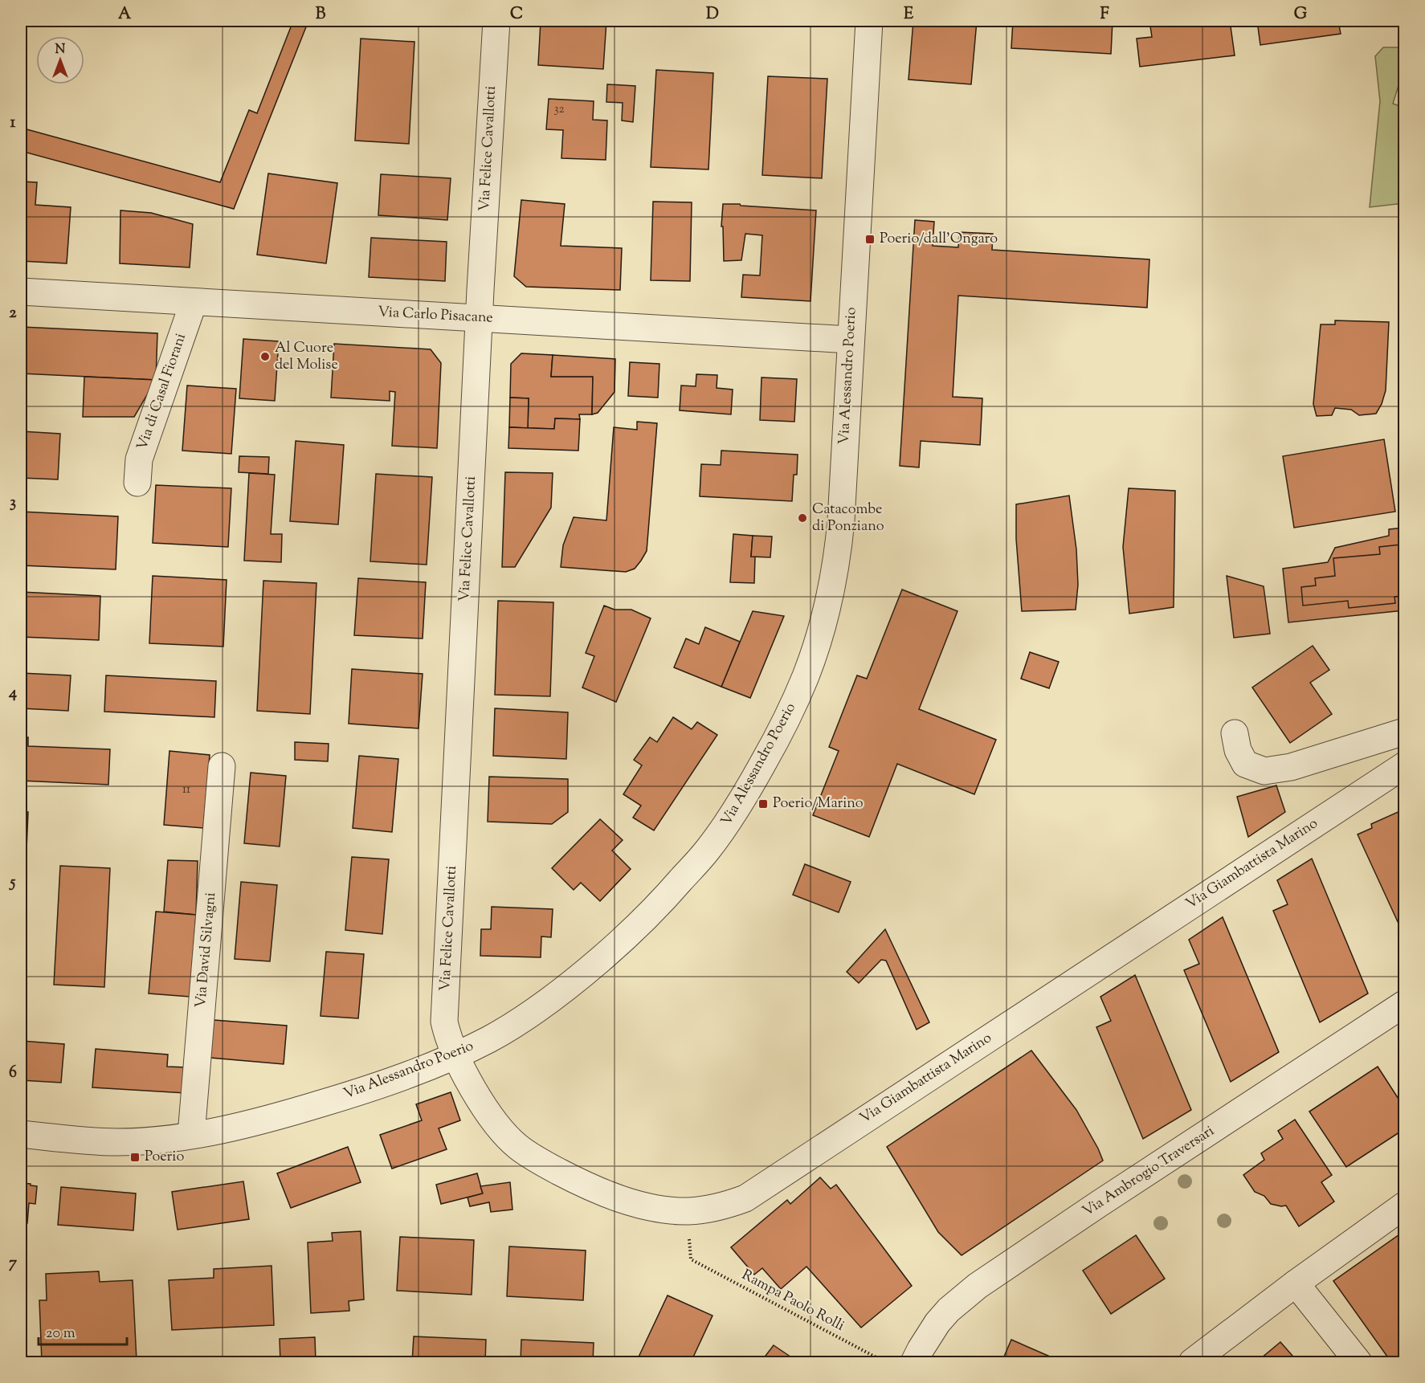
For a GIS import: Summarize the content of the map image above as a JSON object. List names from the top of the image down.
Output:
{
  "streets": {
    "street": [
      "Via Felice Cavallotti",
      "Via Carlo Pisacane",
      "Via Alessandro Poerio",
      "Via di Casal Fiorani",
      "Via Giambattista Marino",
      "Via David Silvagni",
      "Via Ambrogio Traversari"
    ],
    "path": ["Rampa Paolo Rolli"]
  },
  "crossings": [
    ["Via Felice Cavallotti", "Via Carlo Pisacane"],
    ["Via Felice Cavallotti", "Via Alessandro Poerio"],
    ["Via Felice Cavallotti", "Via Giambattista Marino"],
    ["Via Carlo Pisacane", "Via Alessandro Poerio"],
    ["Via Carlo Pisacane", "Via di Casal Fiorani"],
    ["Via Alessandro Poerio", "Via Giambattista Marino"],
    ["Via Alessandro Poerio", "Via David Silvagni"]
  ],
  "places": {
    "transit": ["Poerio/dall'Ongaro", "Poerio/Marino", "Poerio"],
    "other": ["Al Cuore del Molise", "Catacombe di Ponziano"]
  },
  "house_numbers": ["32", "11"],
  "scale_bar": "20 m",
  "north": "top",
  "grid": {
    "columns": [
      "A",
      "B",
      "C",
      "D",
      "E",
      "F",
      "G"
    ],
    "rows": [
      "1",
      "2",
      "3",
      "4",
      "5",
      "6",
      "7"
    ]
  }
}
